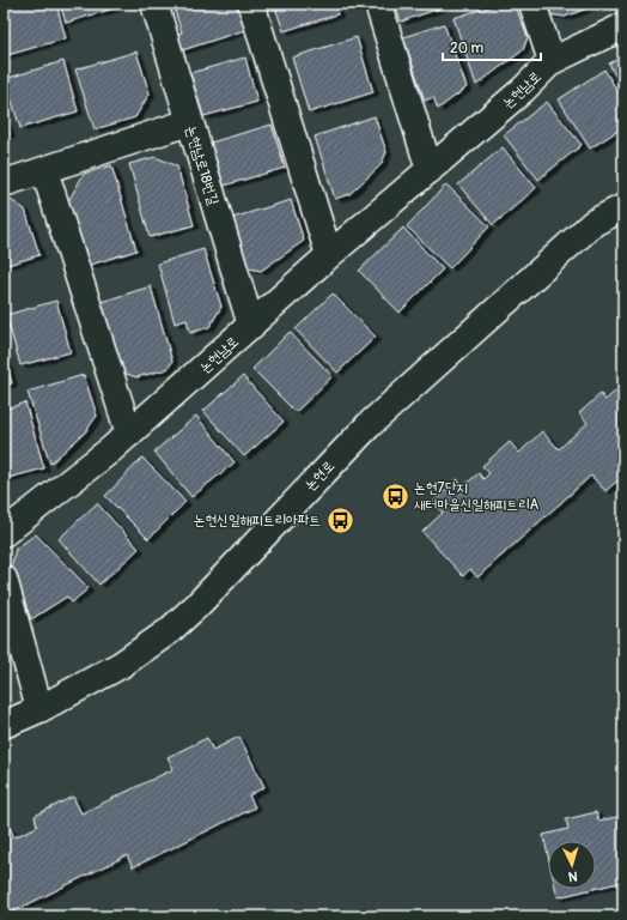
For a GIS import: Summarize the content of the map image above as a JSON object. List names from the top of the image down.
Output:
{
  "streets": {
    "street": ["논현남로", "논현남로18번길", "논현로"]
  },
  "crossings": [
    ["논현남로", "논현남로18번길"]
  ],
  "places": {
    "bus stop": ["논현7단지 새터마을신일해피트리A", "논현신일해피트리아파트"]
  },
  "scale_bar": "20 m",
  "north": "bottom"
}
